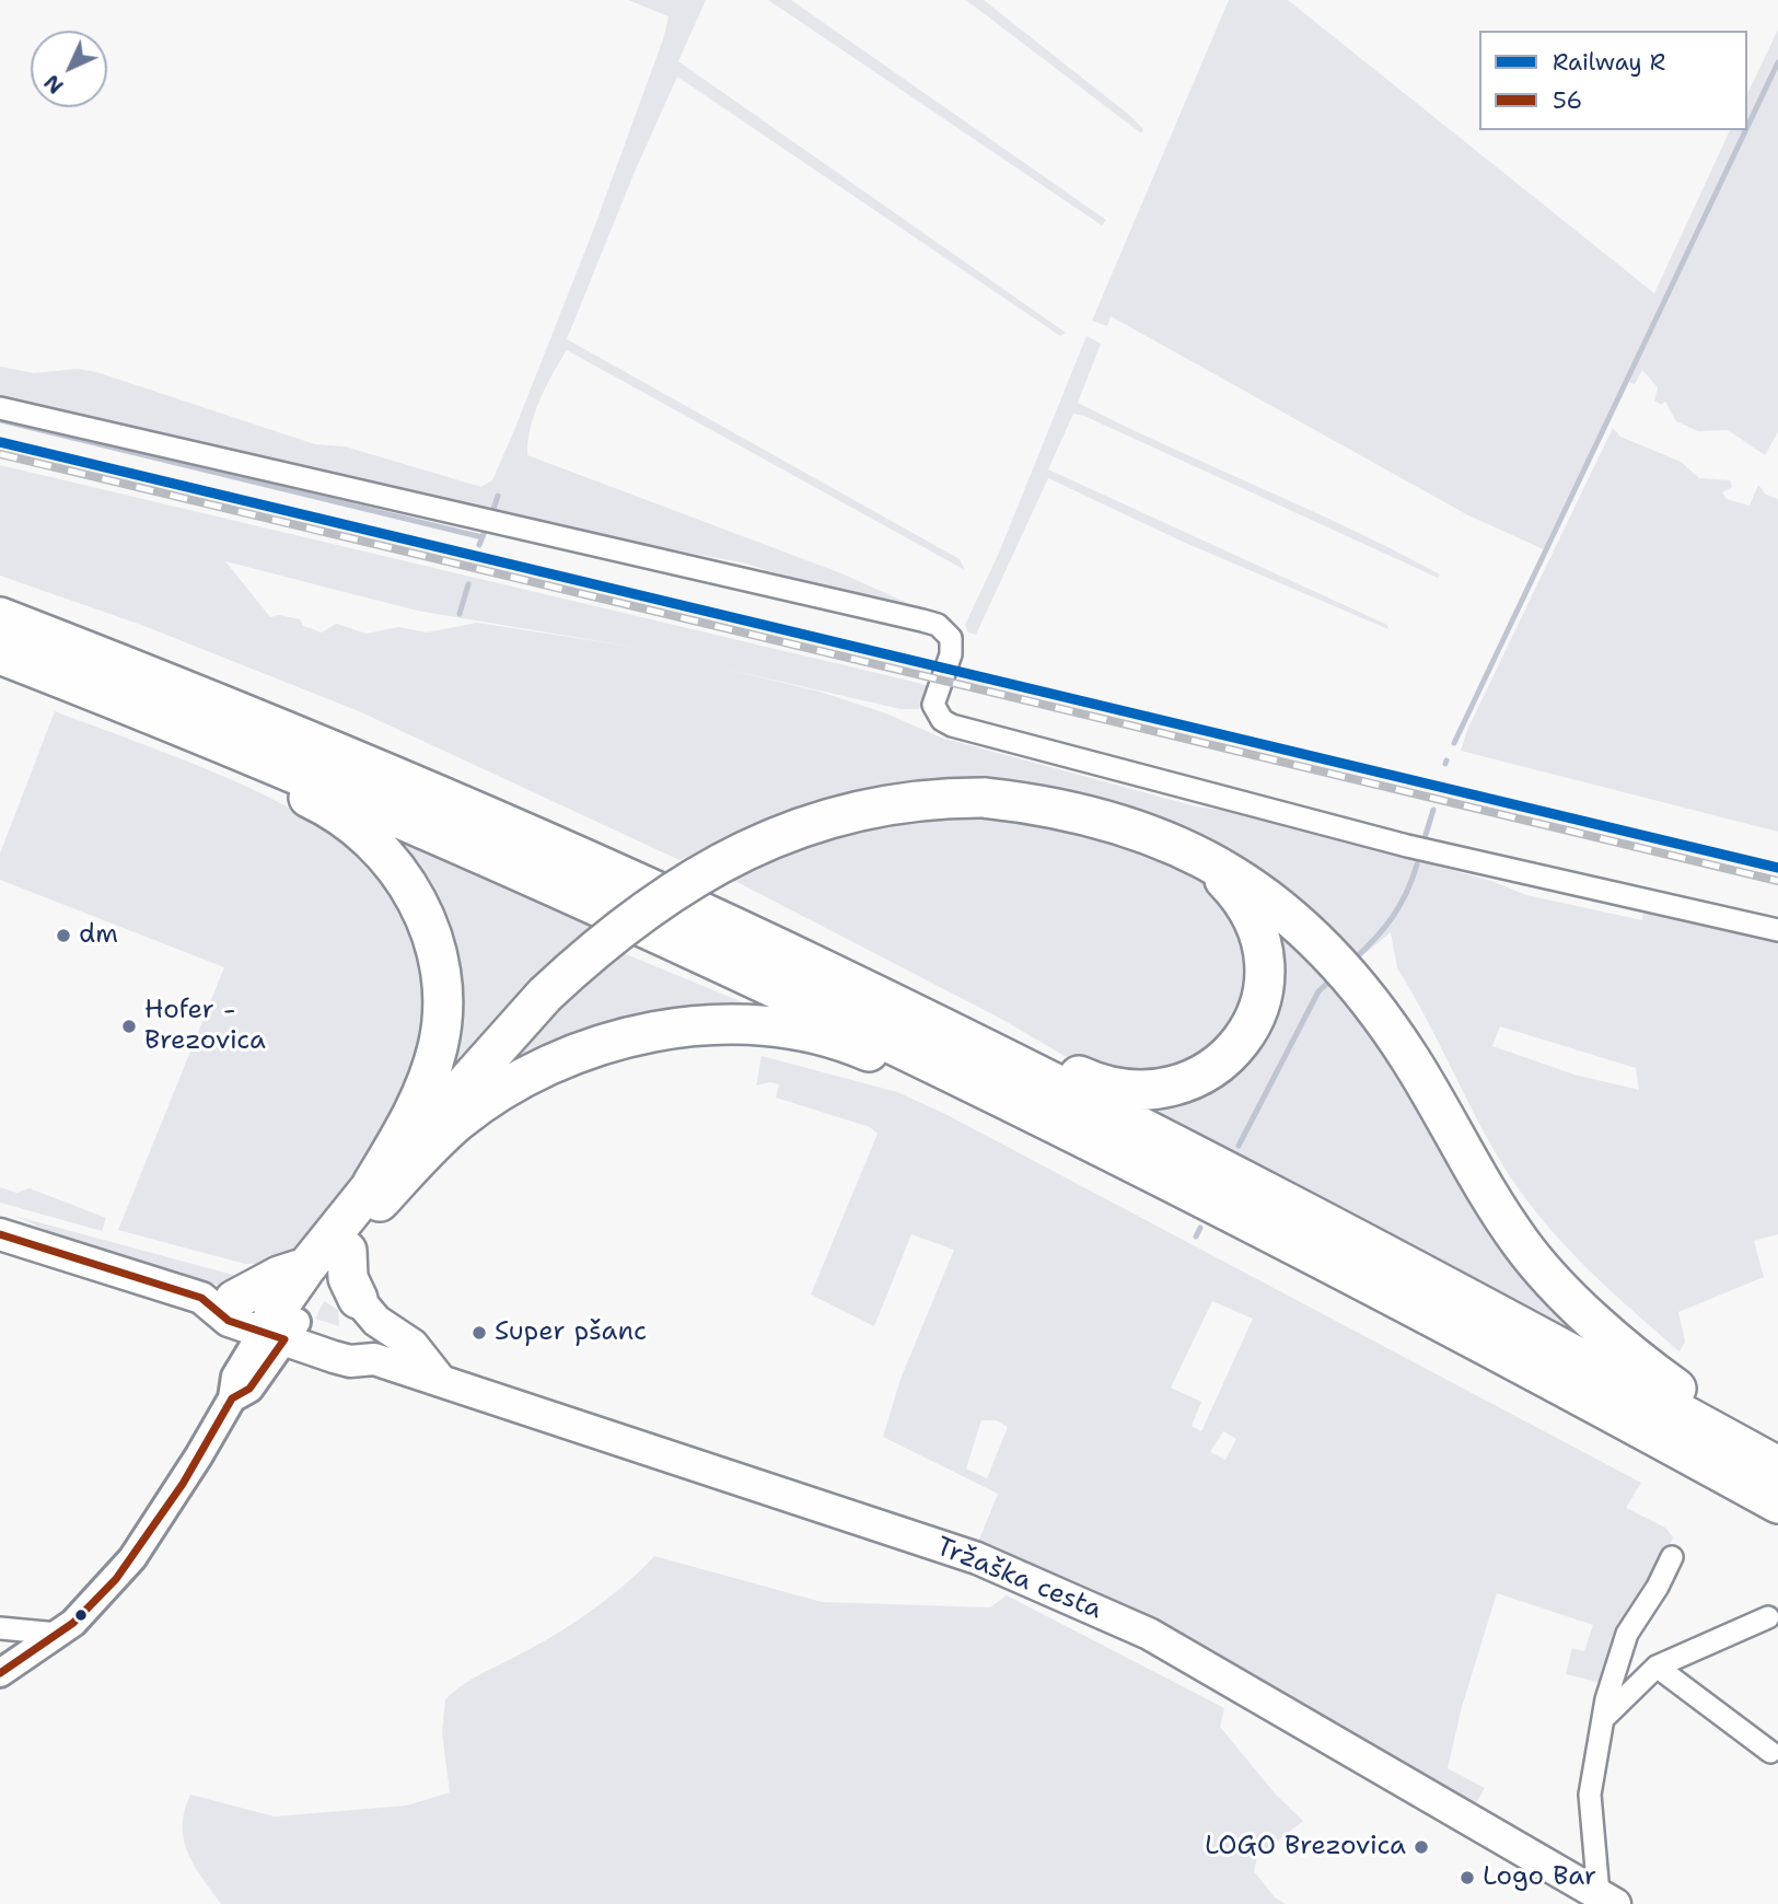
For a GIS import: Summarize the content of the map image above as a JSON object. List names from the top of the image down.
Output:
{
  "streets": {
    "main road": ["Tržaška cesta"]
  },
  "places": [
    "dm",
    "Hofer - Brezovica",
    "Super pšanc",
    "LOGO Brezovica",
    "Logo Bar"
  ],
  "lines": ["rail line R", "transit line 56"],
  "legend": ["Railway R", "56"],
  "north": "bottom left"
}
